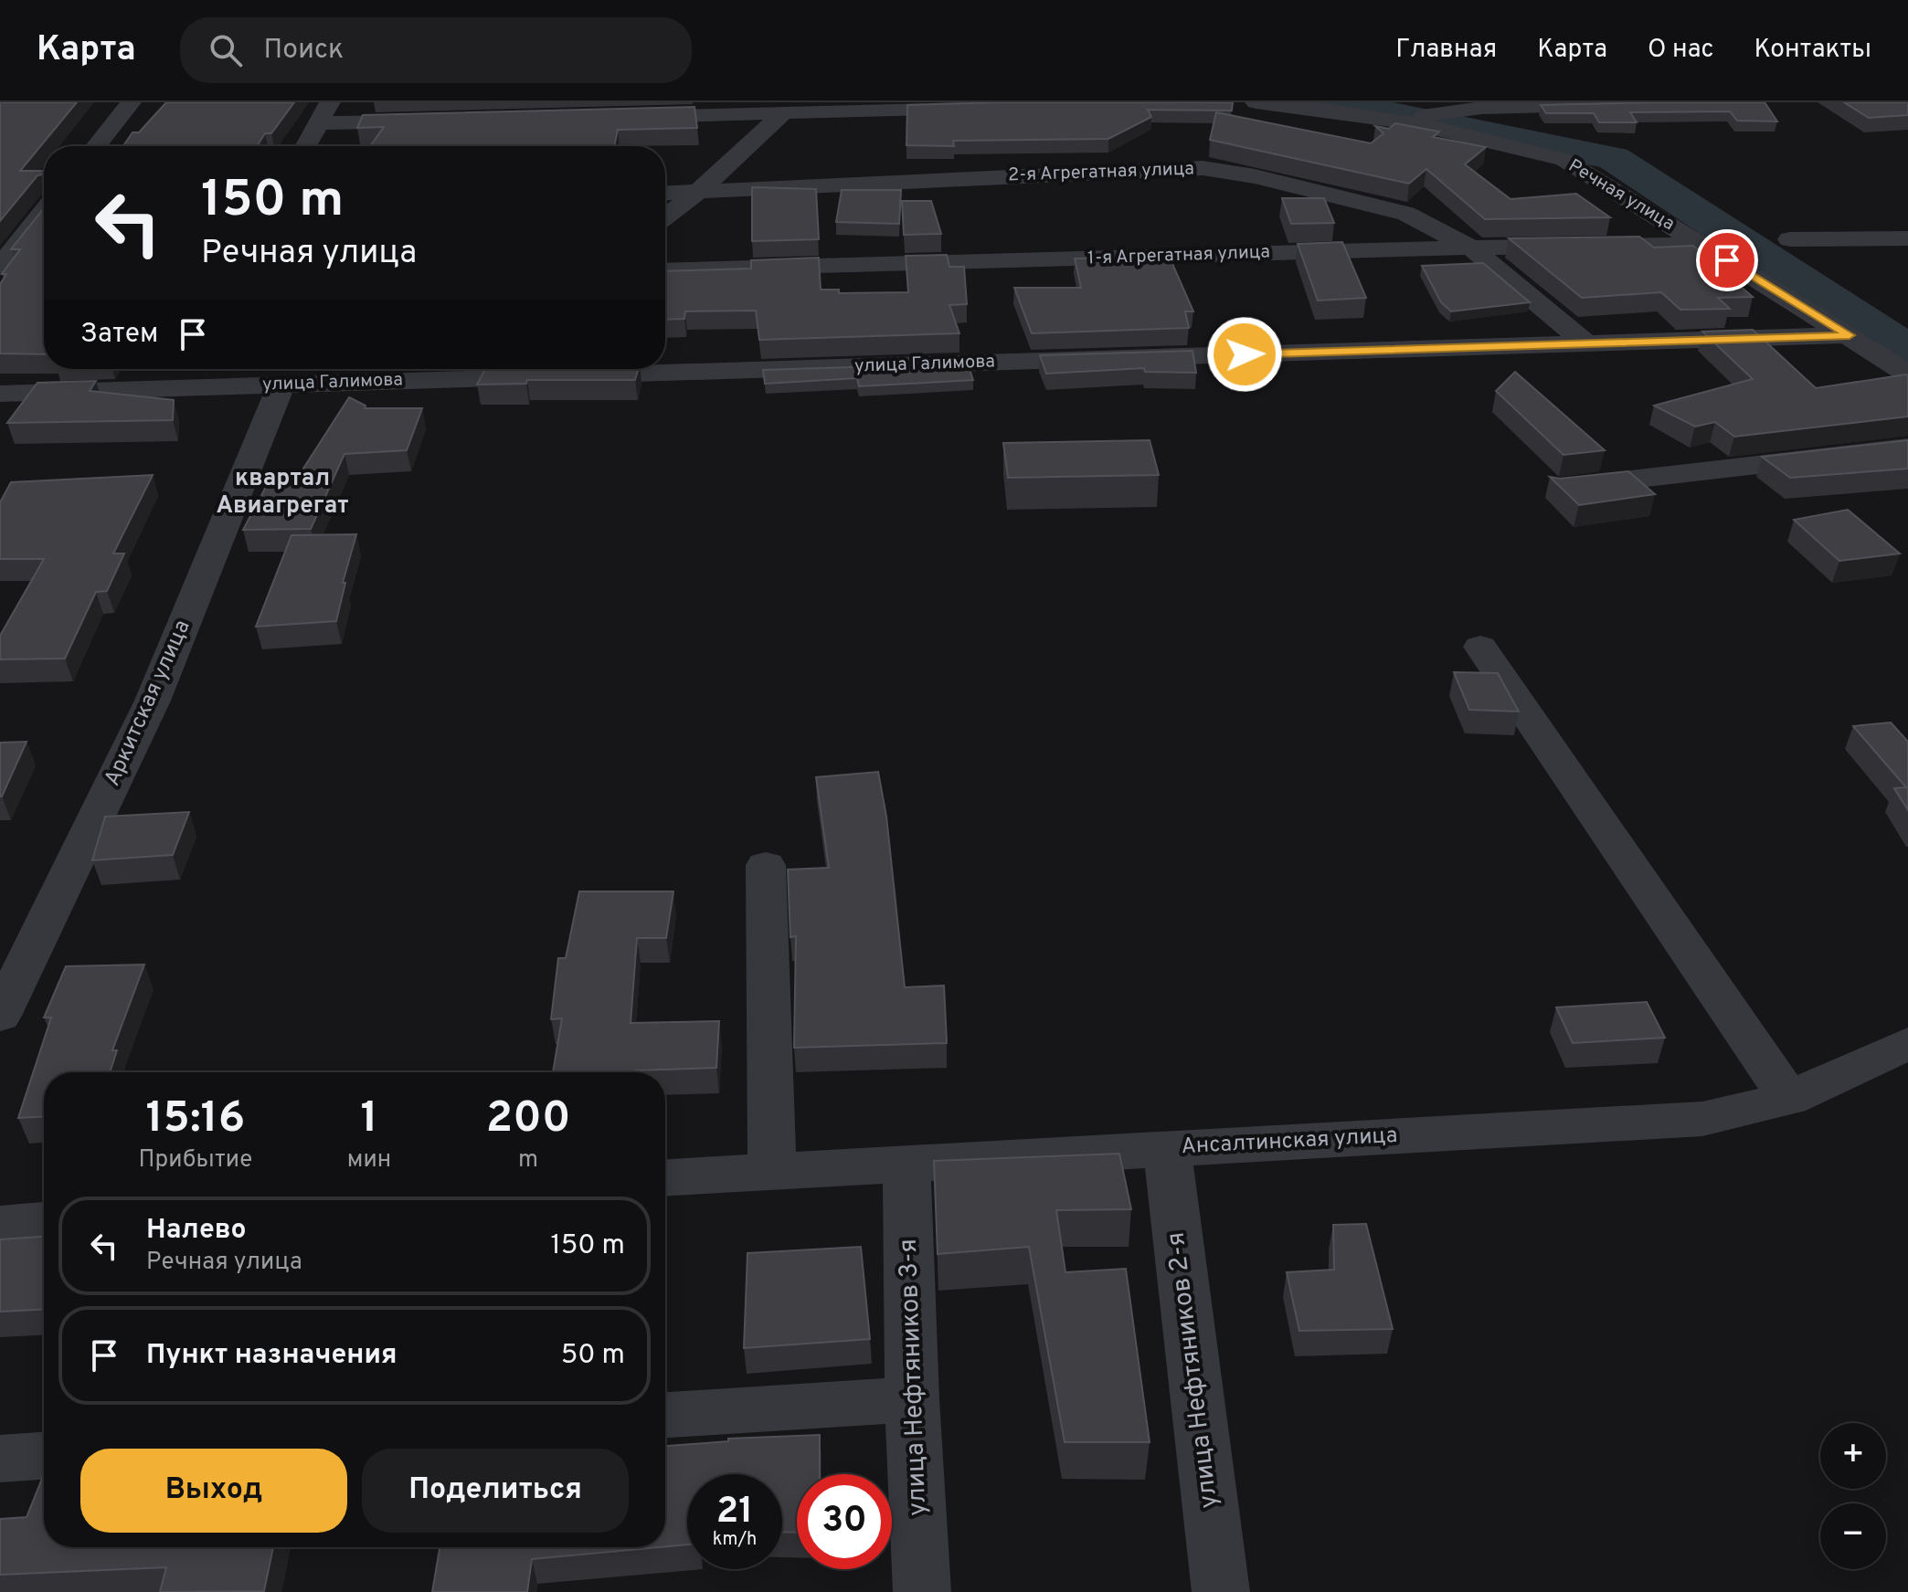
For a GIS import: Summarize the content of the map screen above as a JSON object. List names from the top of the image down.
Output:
{
  "streets": {
    "street": [
      "2-я Агрегатная улица",
      "Речная улица",
      "1-я Агрегатная улица",
      "улица Галимова",
      "Аркитская улица",
      "Ансалтинская улица",
      "улица Нефтяников 2-я",
      "улица Нефтяников 3-я"
    ]
  },
  "crossings": [
    ["2-я Агрегатная улица", "1-я Агрегатная улица"],
    ["2-я Агрегатная улица", "улица Галимова"],
    ["Речная улица", "1-я Агрегатная улица"],
    ["Речная улица", "улица Галимова"],
    ["улица Галимова", "Аркитская улица"],
    ["Ансалтинская улица", "улица Нефтяников 2-я"],
    ["Ансалтинская улица", "улица Нефтяников 3-я"]
  ],
  "districts": ["квартал Авиагрегат"],
  "page": {
    "header": "Карта",
    "search": "Поиск",
    "nav": [
      "Главная",
      "Карта",
      "О нас",
      "Контакты"
    ],
    "turn": ["150 m", "Речная улица"],
    "then": "Затем",
    "eta": [
      "15:16",
      "Прибытие",
      "1",
      "мин",
      "200",
      "m"
    ],
    "list": [
      {
        "name": "Налево",
        "note": "Речная улица",
        "value": "150 m"
      },
      {
        "name": "Пункт назначения",
        "value": "50 m"
      }
    ],
    "map_buttons": ["+", "−"],
    "buttons": ["Выход", "Поделиться"],
    "speed": "21 km/h",
    "limit": "30"
  }
}
